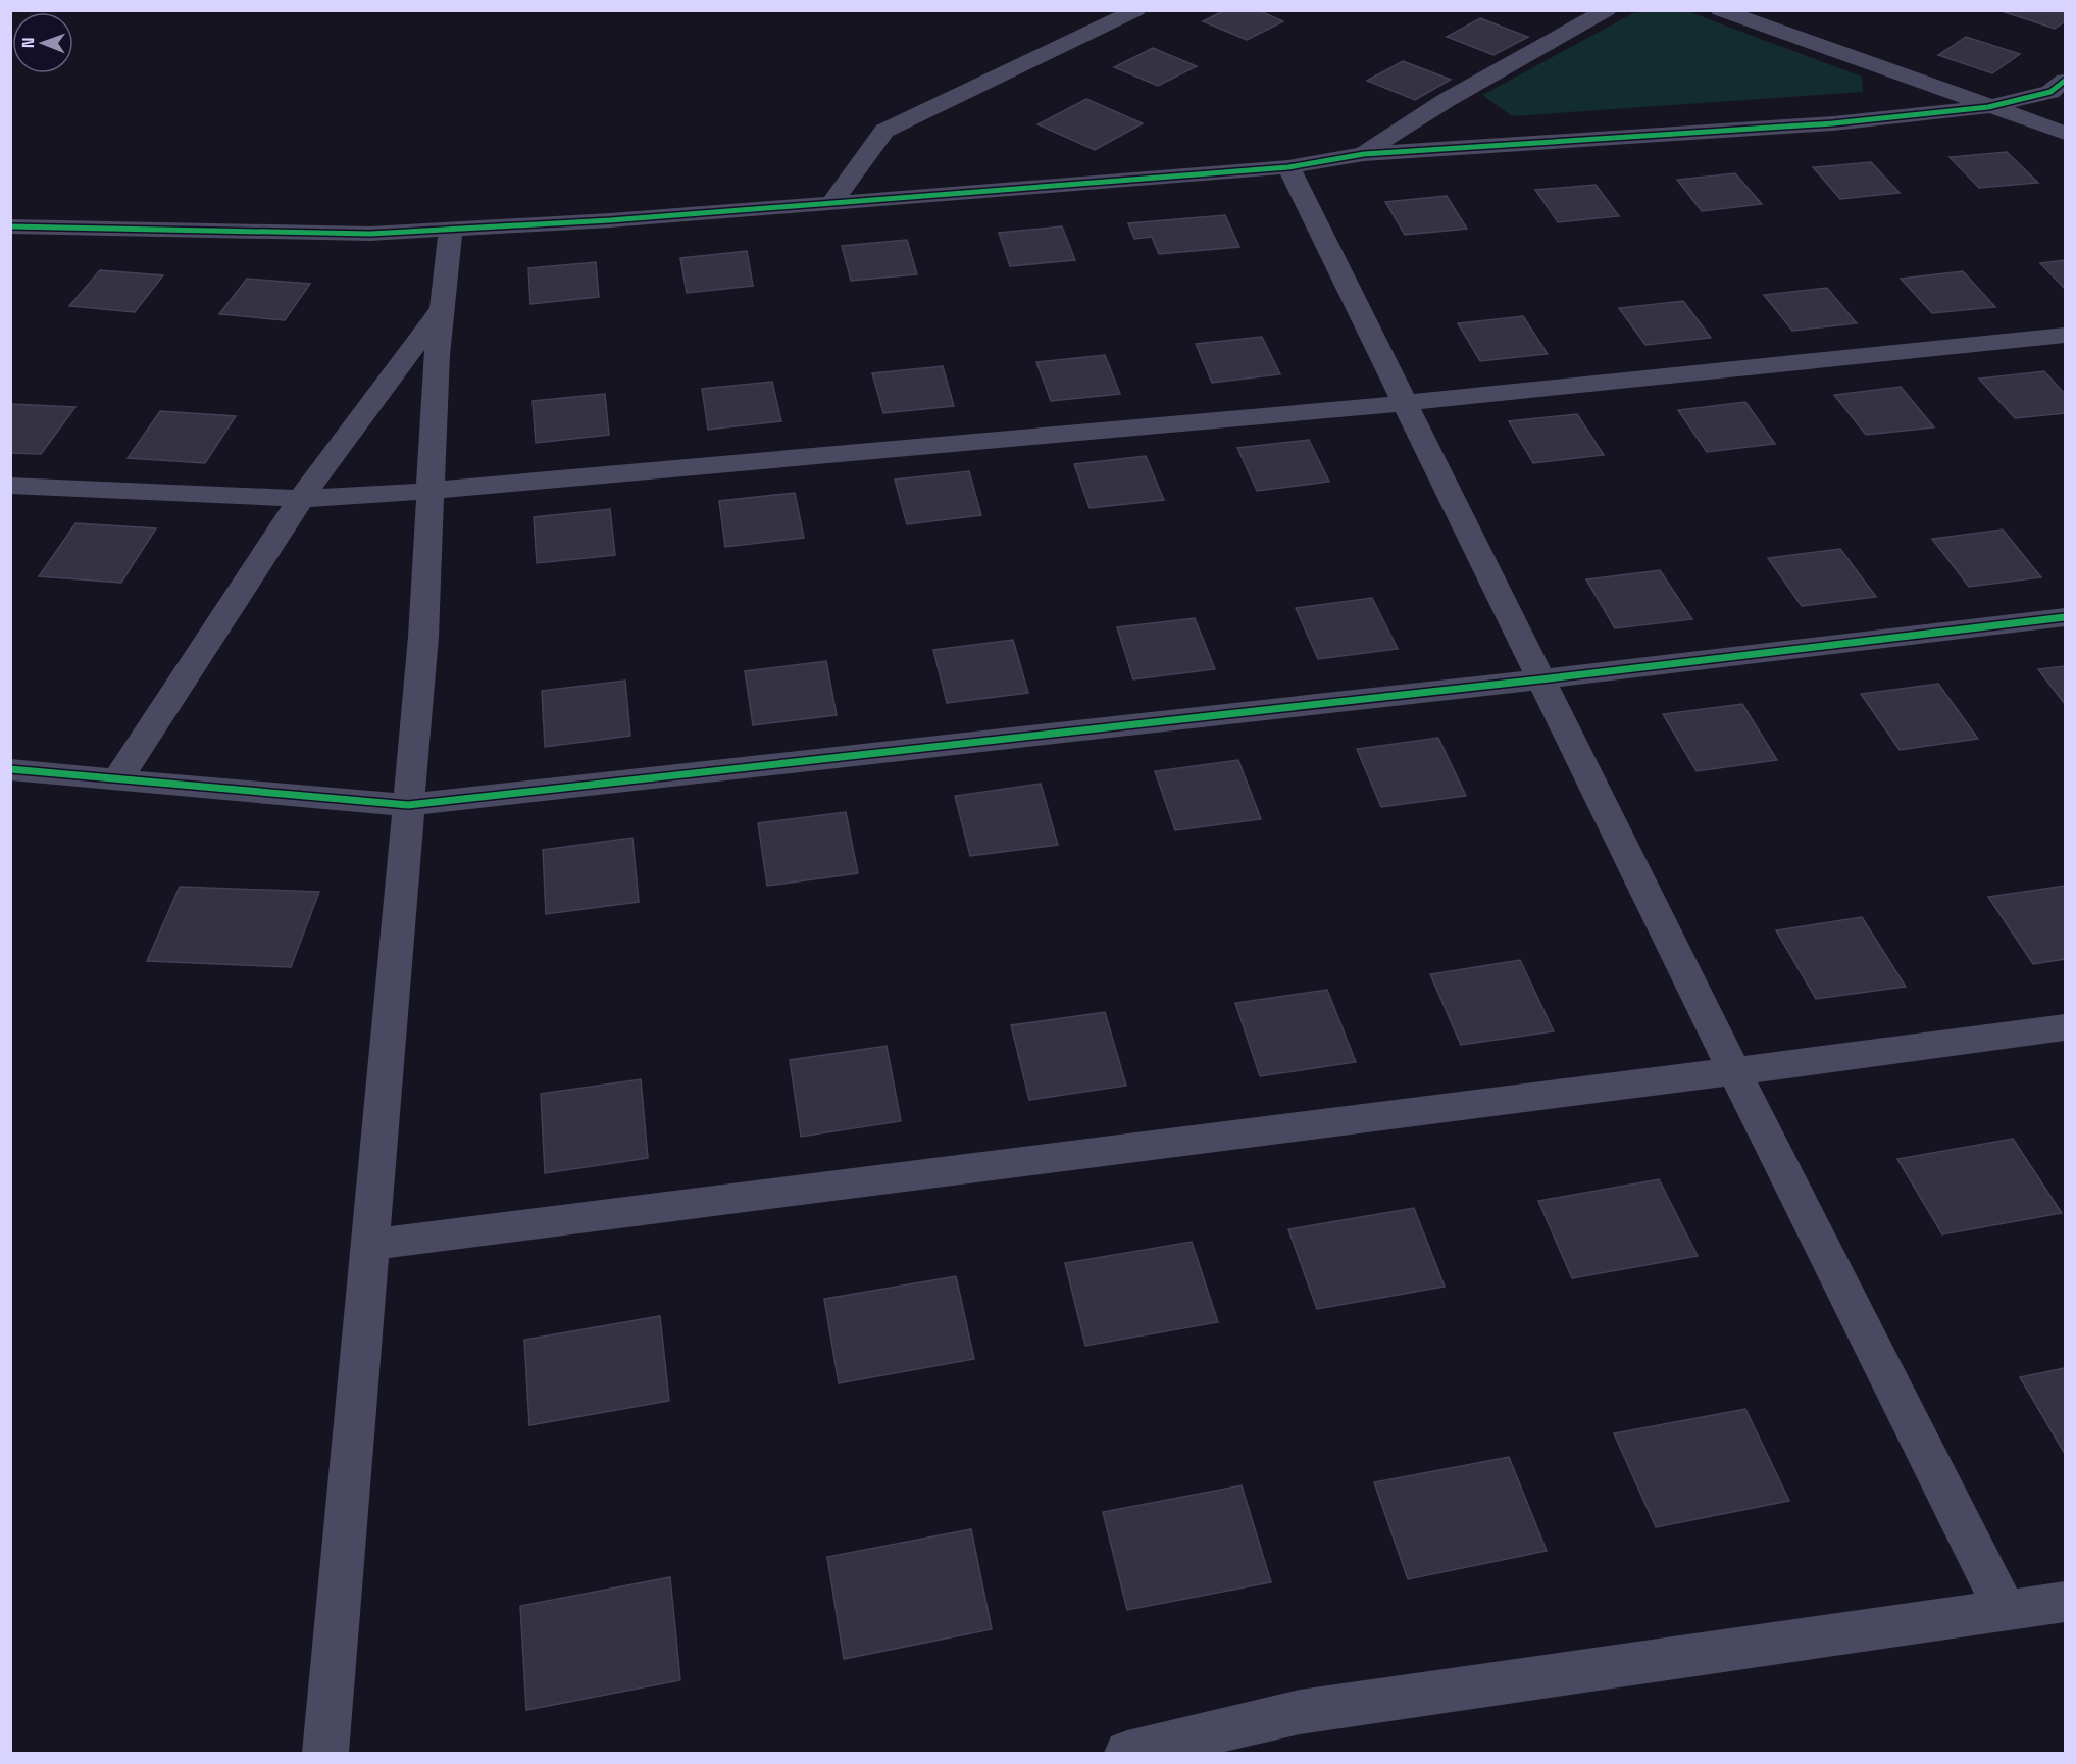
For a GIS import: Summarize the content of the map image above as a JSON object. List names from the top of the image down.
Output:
{
  "north": "left"
}
